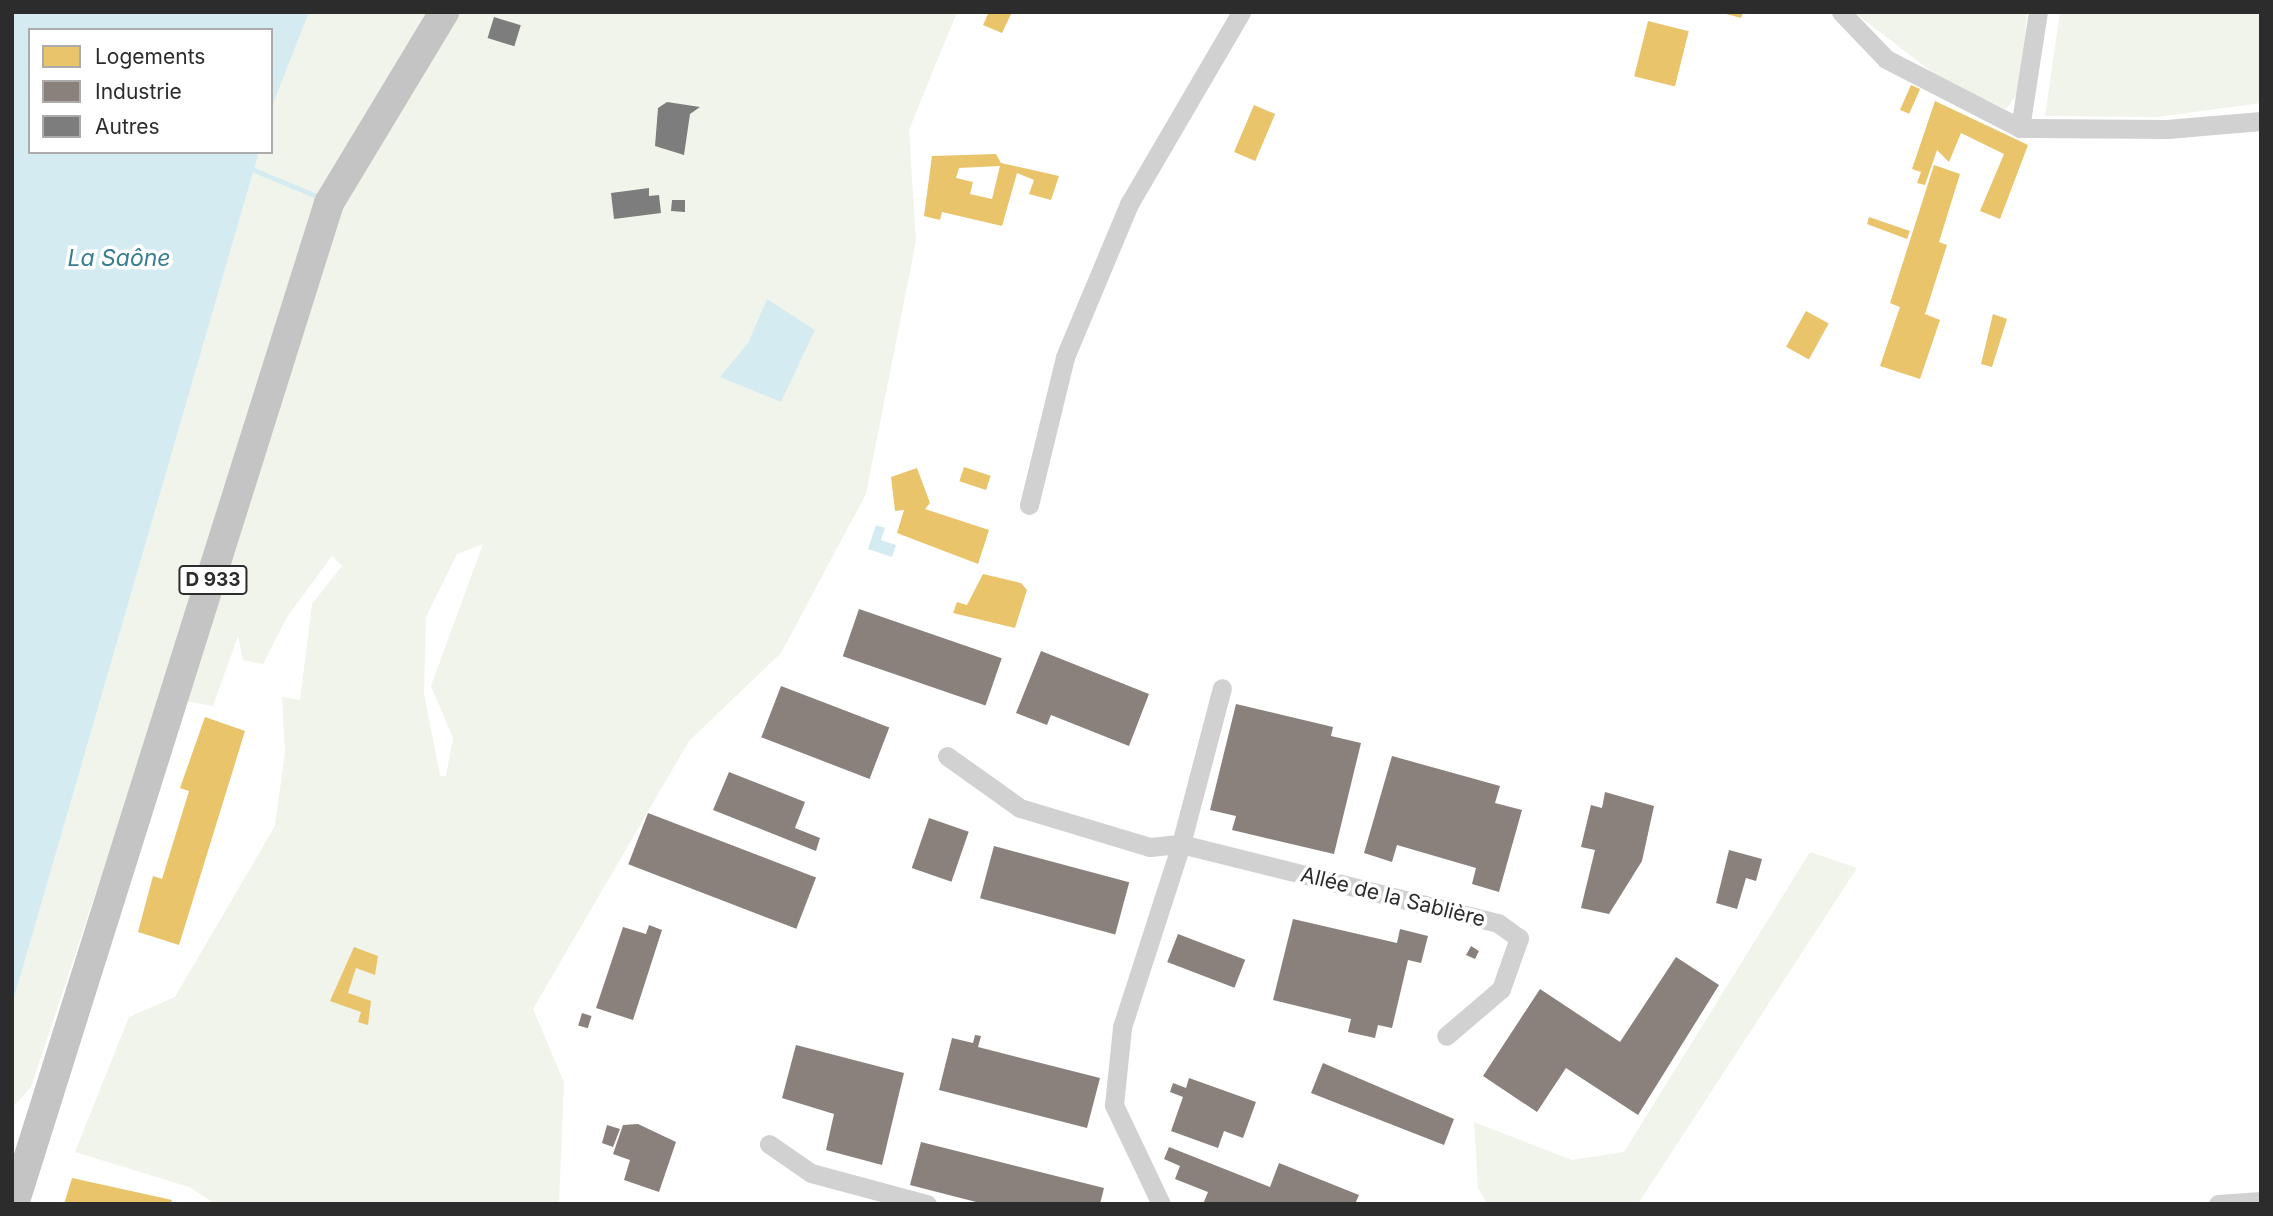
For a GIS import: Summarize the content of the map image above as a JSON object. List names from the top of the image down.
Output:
{
  "streets": {
    "main road": ["D 933"],
    "street": ["Allée de la Sablière"]
  },
  "water": ["La Saône"],
  "legend": ["Logements", "Industrie", "Autres"]
}
